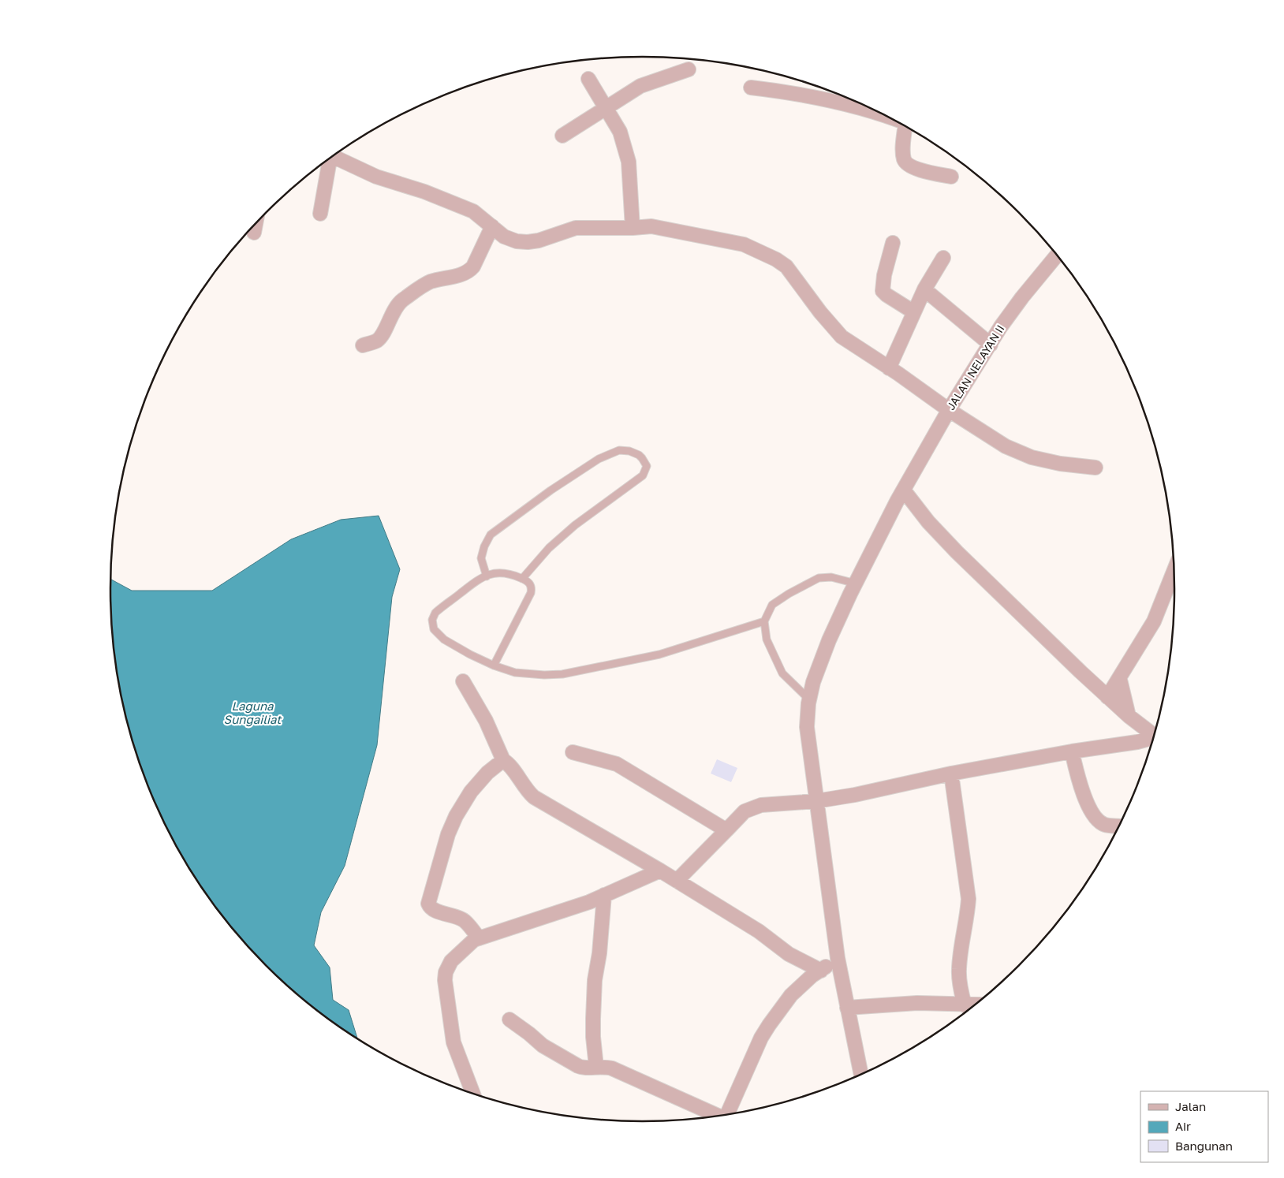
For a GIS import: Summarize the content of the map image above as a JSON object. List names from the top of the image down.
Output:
{
  "streets": {
    "street": ["JALAN NELAYAN II"]
  },
  "water": ["Laguna Sungailiat"],
  "legend": ["Jalan", "Air", "Bangunan"]
}
